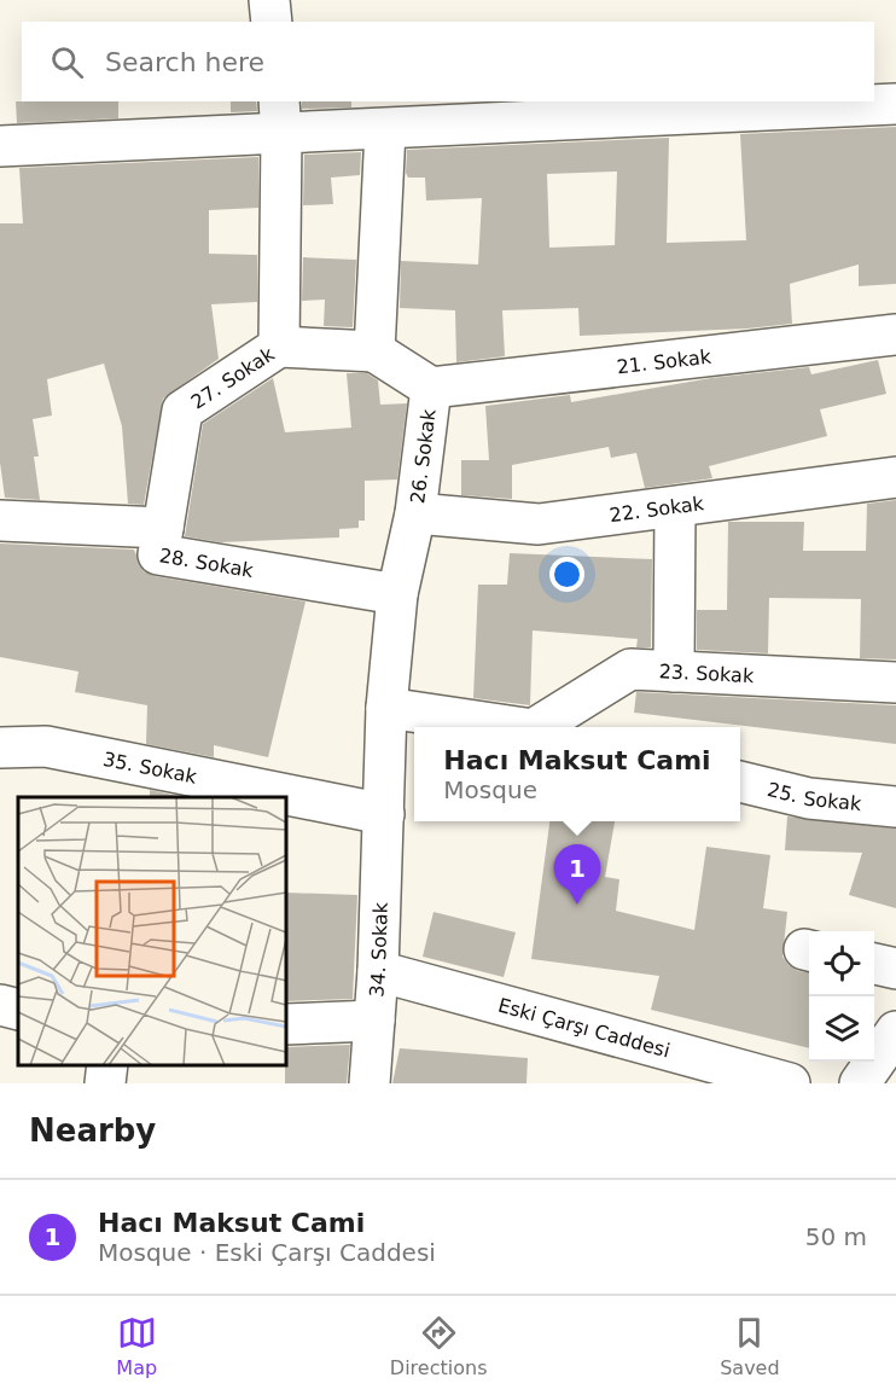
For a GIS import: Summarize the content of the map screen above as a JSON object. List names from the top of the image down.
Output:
{
  "streets": {
    "street": [
      "21. Sokak",
      "27. Sokak",
      "26. Sokak",
      "22. Sokak",
      "28. Sokak",
      "23. Sokak",
      "35. Sokak",
      "25. Sokak",
      "34. Sokak",
      "Eski Çarşı Caddesi"
    ]
  },
  "crossings": [
    ["21. Sokak", "26. Sokak"],
    ["27. Sokak", "28. Sokak"],
    ["26. Sokak", "22. Sokak"],
    ["26. Sokak", "28. Sokak"],
    ["26. Sokak", "35. Sokak"],
    ["26. Sokak", "34. Sokak"],
    ["35. Sokak", "34. Sokak"],
    ["34. Sokak", "Eski Çarşı Caddesi"]
  ],
  "page": {
    "search": "Search here",
    "popup": ["Hacı Maksut Cami", "Mosque"],
    "pins": "1",
    "heading": "Nearby",
    "list": [
      {
        "mark": "1",
        "name": "Hacı Maksut Cami",
        "note": "Mosque · Eski Çarşı Caddesi",
        "value": "50 m"
      }
    ],
    "nav": ["Map", "Directions", "Saved"]
  }
}
